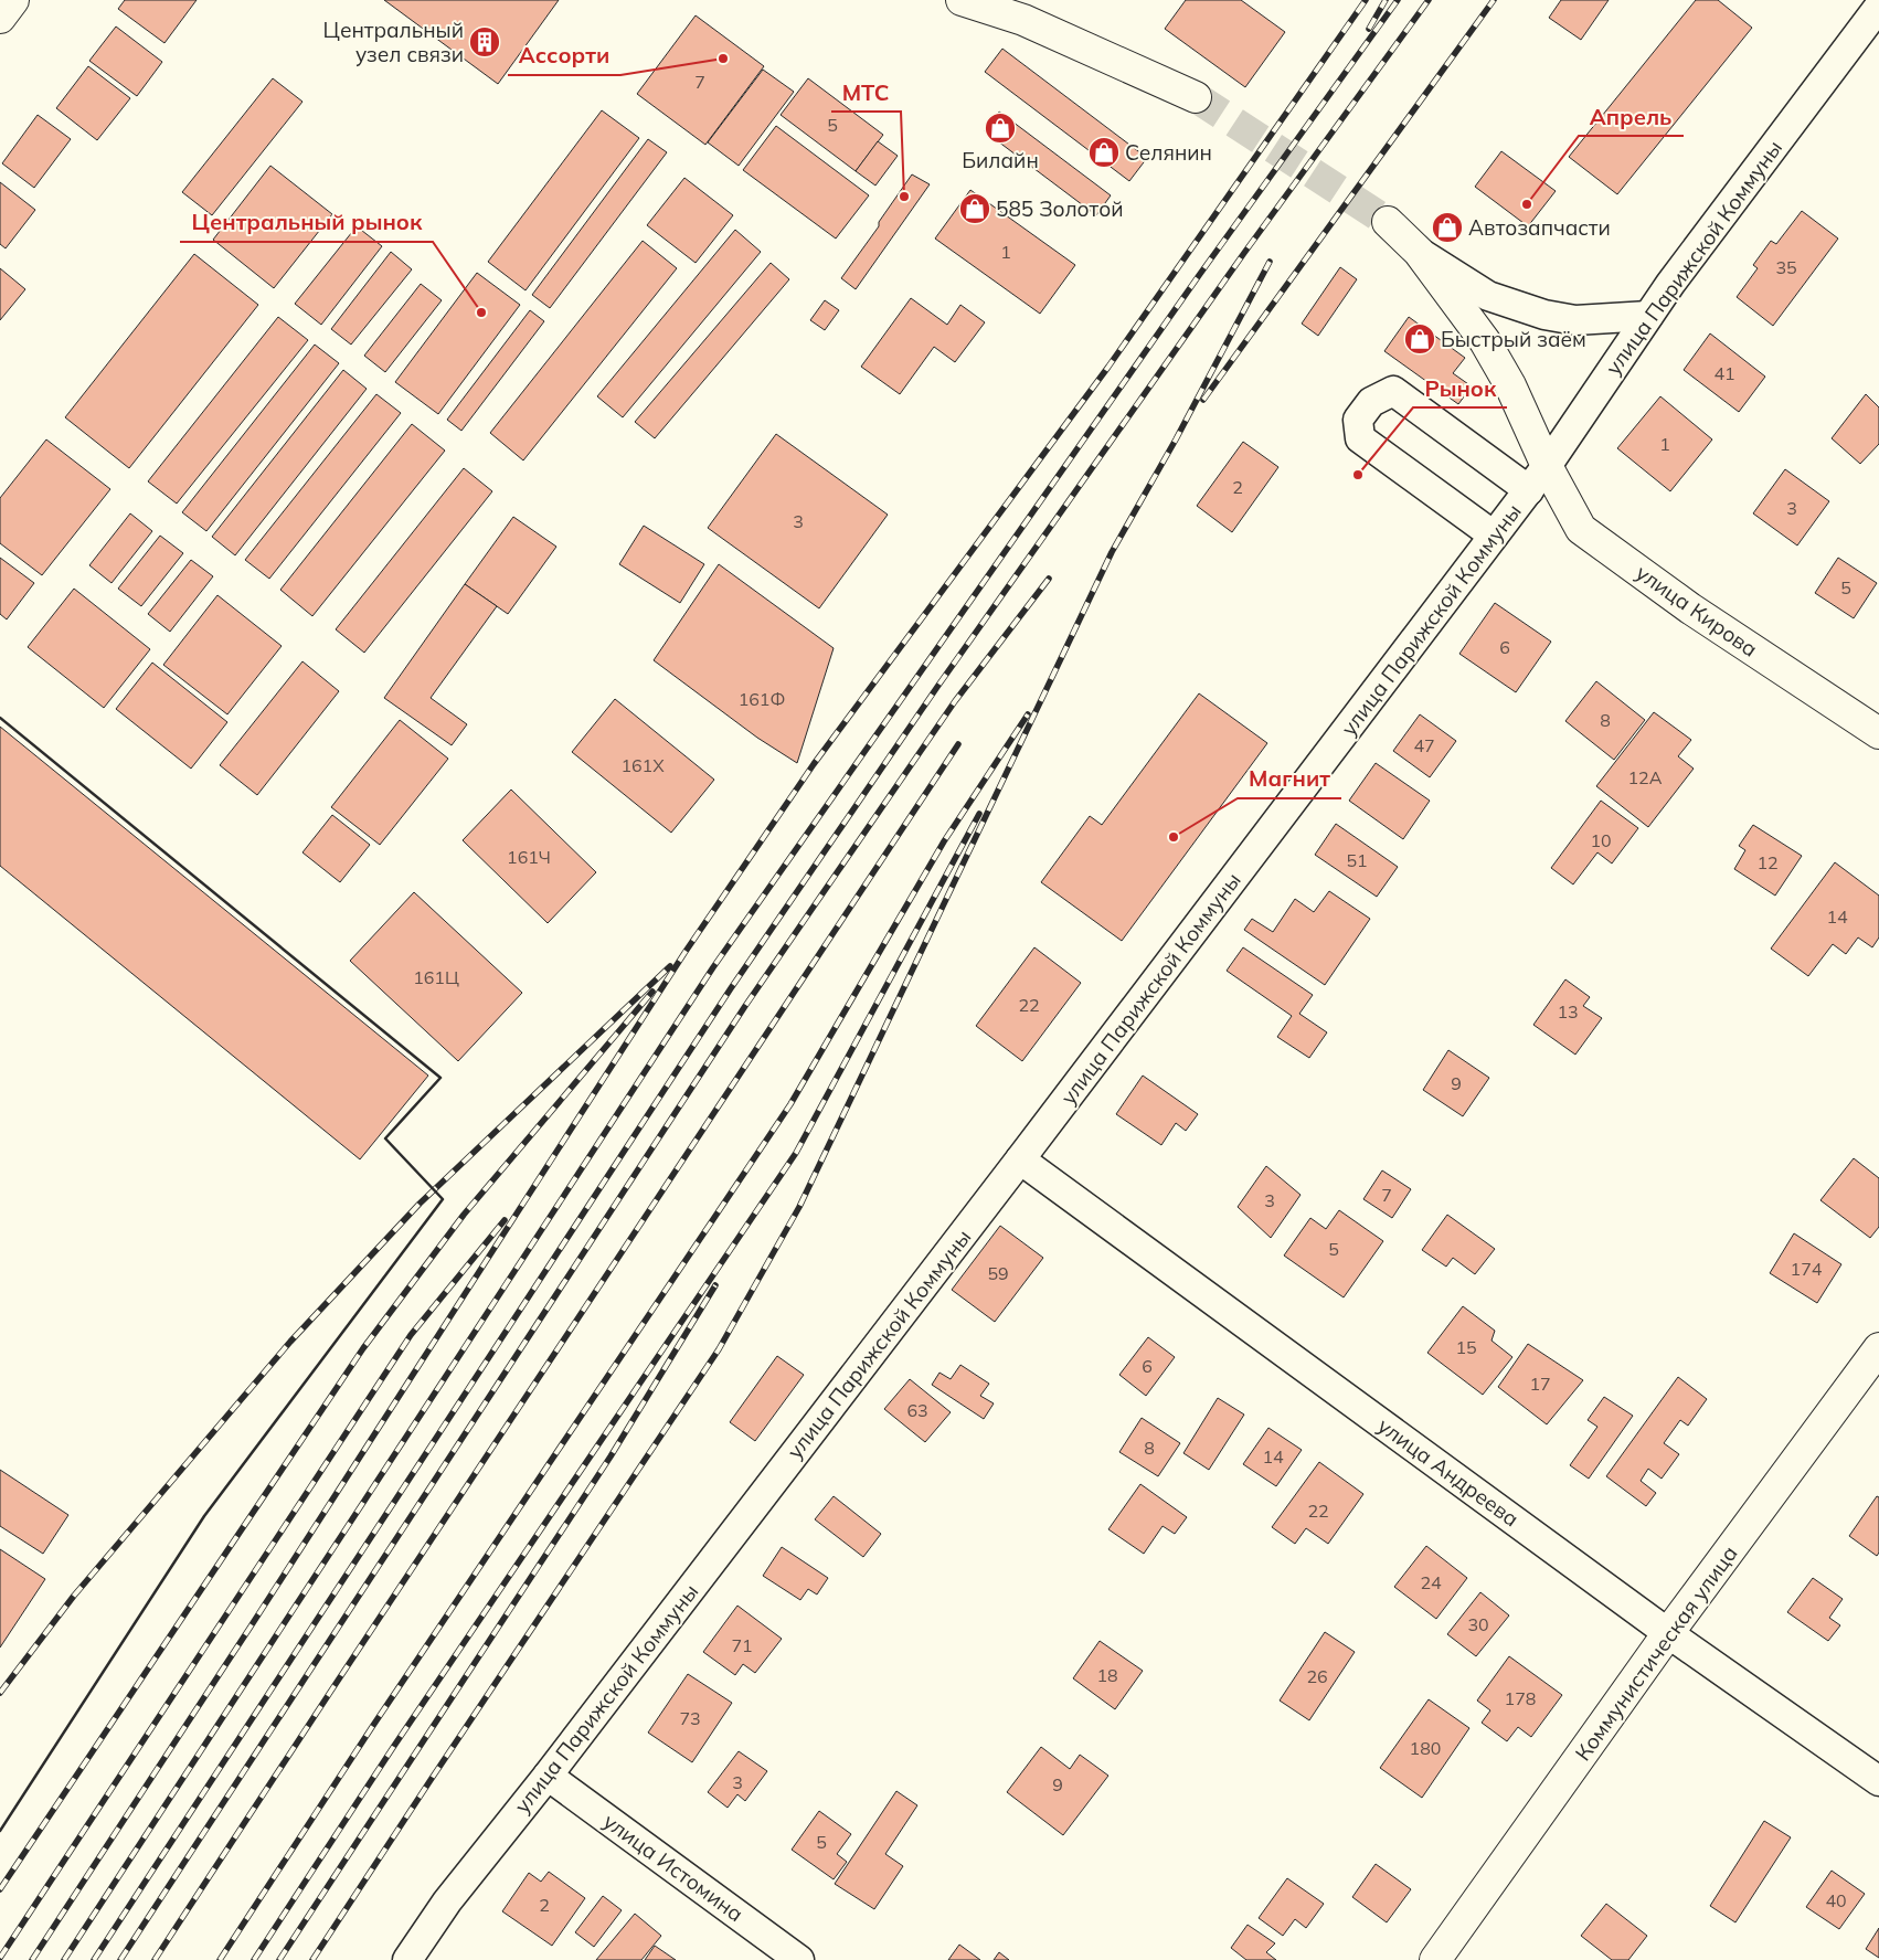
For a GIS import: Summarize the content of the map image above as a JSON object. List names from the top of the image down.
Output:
{
  "streets": {
    "main road": ["улица Кирова", "Коммунистическая улица"],
    "street": ["улица Парижской Коммуны", "улица Андреева", "улица Истомина"]
  },
  "crossings": [
    ["улица Парижской Коммуны", "улица Кирова"],
    ["улица Парижской Коммуны", "улица Андреева"],
    ["улица Парижской Коммуны", "улица Истомина"],
    ["улица Андреева", "Коммунистическая улица"]
  ],
  "places": {
    "building": ["Центральный узел связи"],
    "other": [
      "Ассорти",
      "МТС",
      "Апрель",
      "Центральный рынок",
      "Рынок",
      "Магнит"
    ],
    "shop": [
      "Билайн",
      "Селянин",
      "585 Золотой",
      "Автозапчасти",
      "Быстрый заём"
    ]
  },
  "house_numbers": [
    "7",
    "5",
    "1",
    "35",
    "41",
    "1",
    "2",
    "3",
    "3",
    "5",
    "6",
    "161Ф",
    "8",
    "47",
    "161Х",
    "12А",
    "10",
    "161Ч",
    "51",
    "12",
    "14",
    "161Ц",
    "22",
    "13",
    "9",
    "7",
    "3",
    "5",
    "174",
    "59",
    "15",
    "6",
    "17",
    "63",
    "8",
    "14",
    "22",
    "24",
    "30",
    "71",
    "18",
    "26",
    "178",
    "73",
    "180",
    "3",
    "9",
    "5",
    "40",
    "2"
  ]
}
